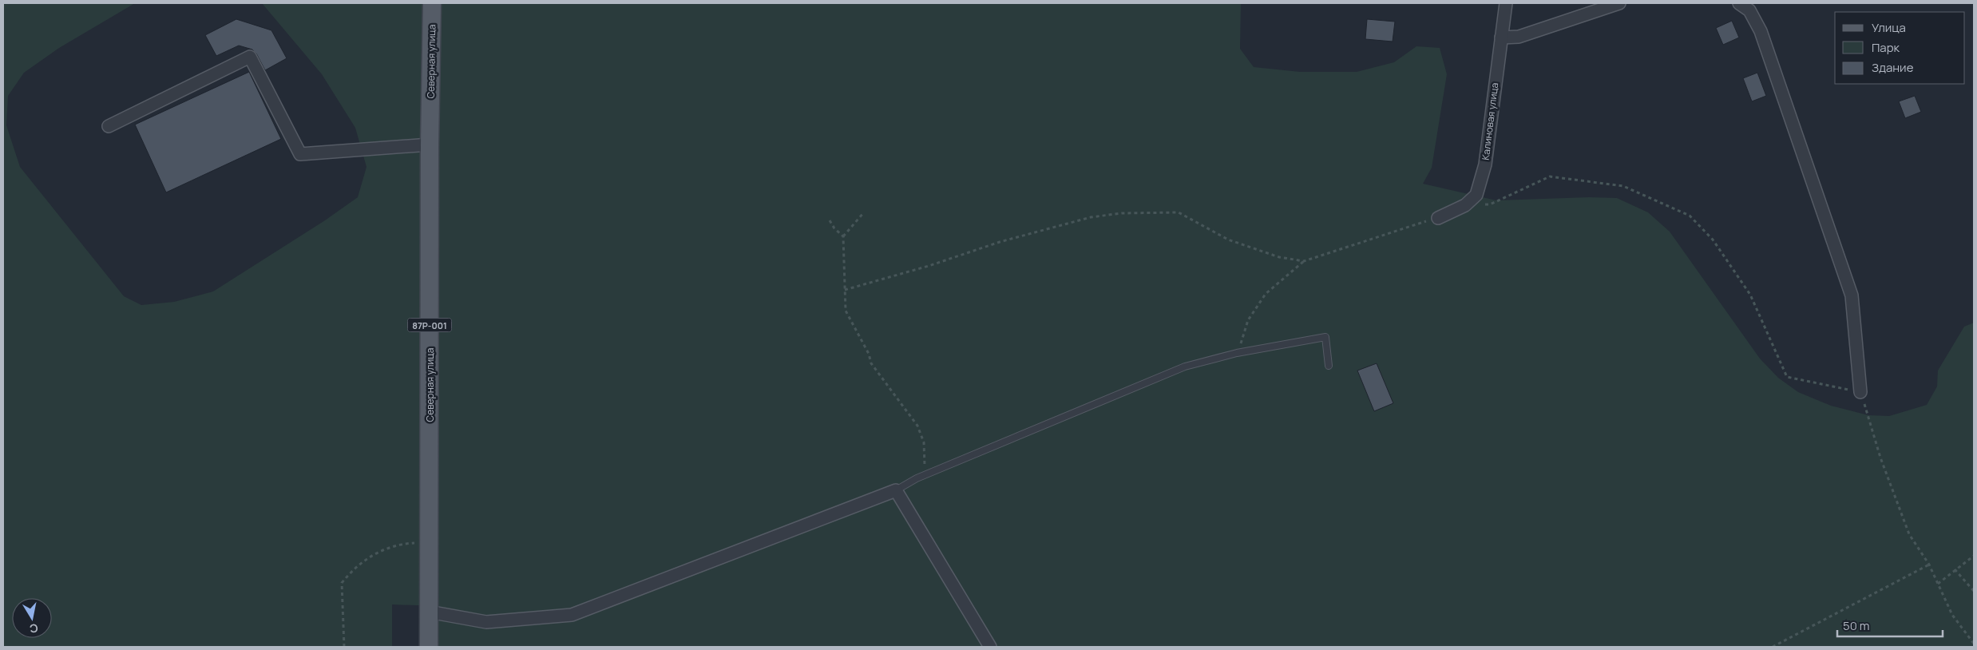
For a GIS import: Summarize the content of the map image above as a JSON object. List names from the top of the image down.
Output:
{
  "streets": {
    "main road": ["Северная улица", "87Р-001"],
    "street": ["Калиновая улица"]
  },
  "legend": ["Улица", "Парк", "Здание"],
  "scale_bar": "50 m",
  "north": "bottom"
}
